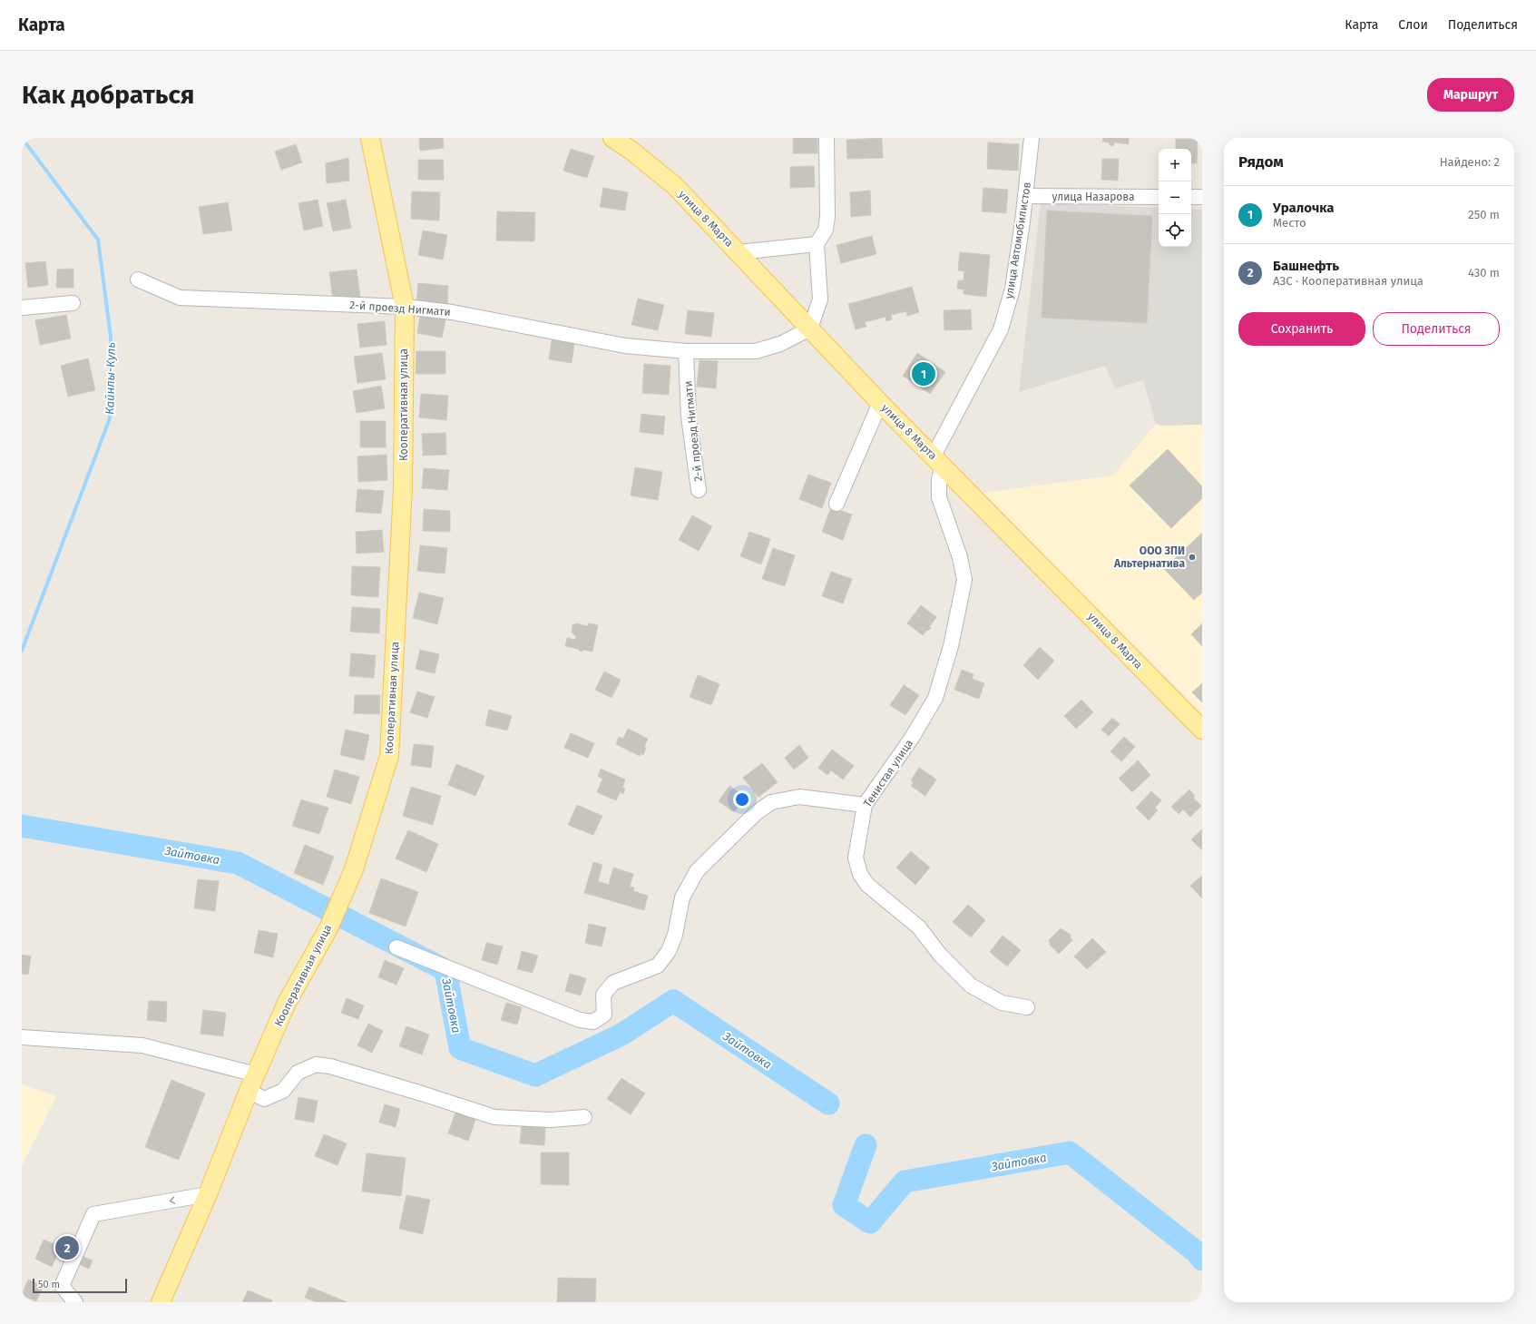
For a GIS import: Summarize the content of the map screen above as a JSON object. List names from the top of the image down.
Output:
{
  "streets": {
    "main road": ["улица 8 Марта", "Кооперативная улица"],
    "street": [
      "улица Назарова",
      "улица Автомобилистов",
      "2-й проезд Нигмати",
      "Тенистая улица"
    ]
  },
  "crossings": [
    ["улица Назарова", "улица Автомобилистов"],
    ["улица 8 Марта", "улица Автомобилистов"],
    ["улица 8 Марта", "2-й проезд Нигмати"],
    ["улица 8 Марта", "Тенистая улица"],
    ["улица Автомобилистов", "Тенистая улица"],
    ["2-й проезд Нигмати", "Кооперативная улица"]
  ],
  "water": ["Кайнлы-Куль", "Зайтовка"],
  "places": ["ООО ЗПИ Альтернатива"],
  "scale_bar": "50 m",
  "page": {
    "header": "Карта",
    "nav": ["Карта", "Слои", "Поделиться"],
    "buttons": [
      "Маршрут",
      ["Сохранить", "Поделиться"]
    ],
    "title": "Как добраться",
    "heading": ["Рядом", "Найдено: 2"],
    "map_buttons": ["+", "−"],
    "list": [
      {
        "mark": "1",
        "name": "Уралочка",
        "note": "Место",
        "value": "250 m"
      },
      {
        "mark": "2",
        "name": "Башнефть",
        "note": "АЗС · Кооперативная улица",
        "value": "430 m"
      }
    ],
    "pins": ["1", "2"],
    "scale": "50 m"
  }
}
